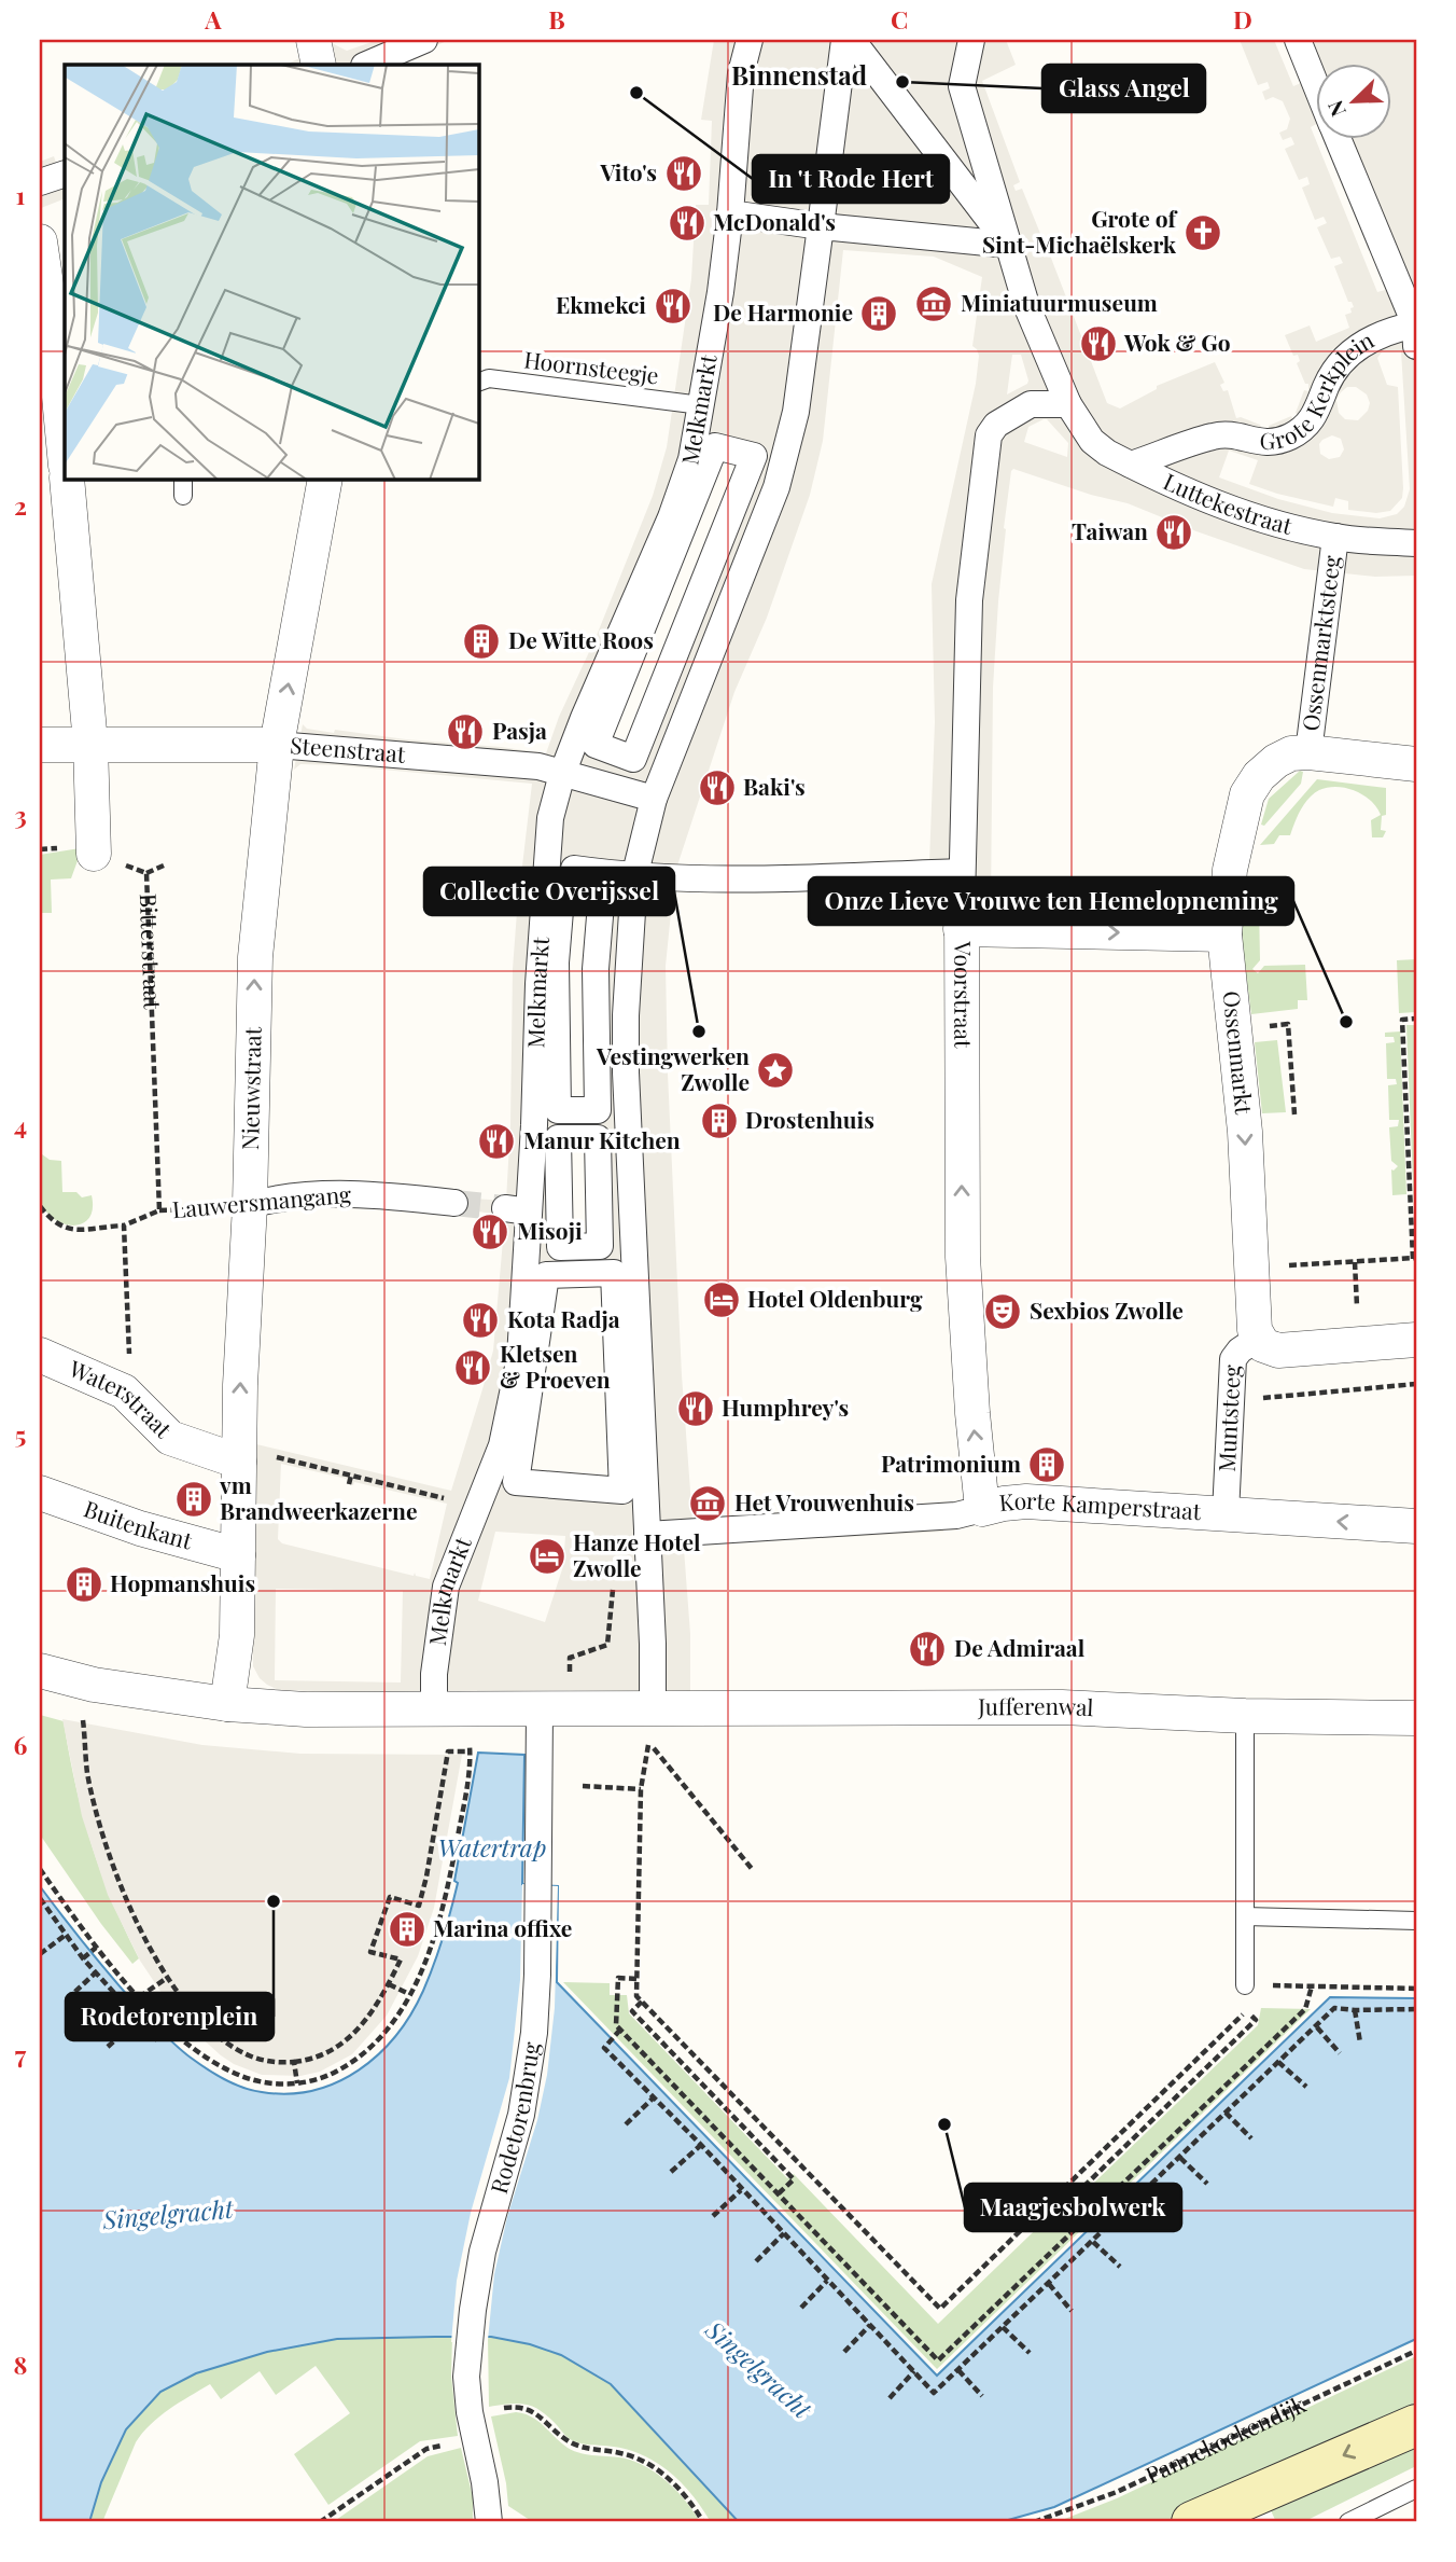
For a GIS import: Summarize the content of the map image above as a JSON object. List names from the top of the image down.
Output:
{
  "streets": {
    "street": [
      "Grote Kerkplein",
      "Melkmarkt",
      "Luttekestraat",
      "Ossenmarktsteeg",
      "Steenstraat",
      "Voorstraat",
      "Ossenmarkt",
      "Nieuwstraat",
      "Lauwersmangang",
      "Waterstraat",
      "Muntsteeg",
      "Korte Kamperstraat",
      "Buitenkant",
      "Jufferenwal",
      "Rodetorenbrug"
    ],
    "lane": ["Hoornsteegje"],
    "path": ["Bitterstraat", "Pannekoekendijk"]
  },
  "crossings": [
    ["Hoornsteegje", "Melkmarkt"],
    ["Grote Kerkplein", "Luttekestraat"],
    ["Melkmarkt", "Steenstraat"],
    ["Melkmarkt", "Jufferenwal"],
    ["Luttekestraat", "Ossenmarktsteeg"],
    ["Luttekestraat", "Voorstraat"],
    ["Ossenmarktsteeg", "Ossenmarkt"],
    ["Steenstraat", "Nieuwstraat"],
    ["Bitterstraat", "Lauwersmangang"],
    ["Voorstraat", "Korte Kamperstraat"],
    ["Ossenmarkt", "Muntsteeg"],
    ["Nieuwstraat", "Lauwersmangang"],
    ["Nieuwstraat", "Waterstraat"],
    ["Nieuwstraat", "Buitenkant"],
    ["Nieuwstraat", "Jufferenwal"],
    ["Muntsteeg", "Korte Kamperstraat"],
    ["Jufferenwal", "Rodetorenbrug"]
  ],
  "one_way": ["Voorstraat"],
  "districts": ["Binnenstad"],
  "water": ["Watertrap", "Singelgracht"],
  "places": {
    "other": [
      "Glass Angel",
      "In 't Rode Hert",
      "Onze Lieve Vrouwe ten Hemelopneming",
      "Collectie Overijssel",
      "Rodetorenplein",
      "Maagjesbolwerk"
    ],
    "restaurant": [
      "Vito's",
      "McDonald's",
      "Ekmekci",
      "Wok & Go",
      "Taiwan",
      "Pasja",
      "Baki's",
      "Manur Kitchen",
      "Misoji",
      "Kota Radja",
      "Kletsen & Proeven",
      "Humphrey's",
      "De Admiraal"
    ],
    "church": ["Grote of Sint-Michaëlskerk"],
    "museum": ["Miniatuurmuseum", "Het Vrouwenhuis"],
    "building": [
      "De Harmonie",
      "De Witte Roos",
      "Drostenhuis",
      "Patrimonium",
      "vm Brandweerkazerne",
      "Hopmanshuis",
      "Marina offixe"
    ],
    "place": ["Vestingwerken Zwolle"],
    "hotel": ["Hotel Oldenburg", "Hanze Hotel Zwolle"],
    "theatre": ["Sexbios Zwolle"]
  },
  "north": "bottom left",
  "grid": {
    "columns": [
      "A",
      "B",
      "C",
      "D"
    ],
    "rows": [
      "1",
      "2",
      "3",
      "4",
      "5",
      "6",
      "7",
      "8"
    ]
  }
}
